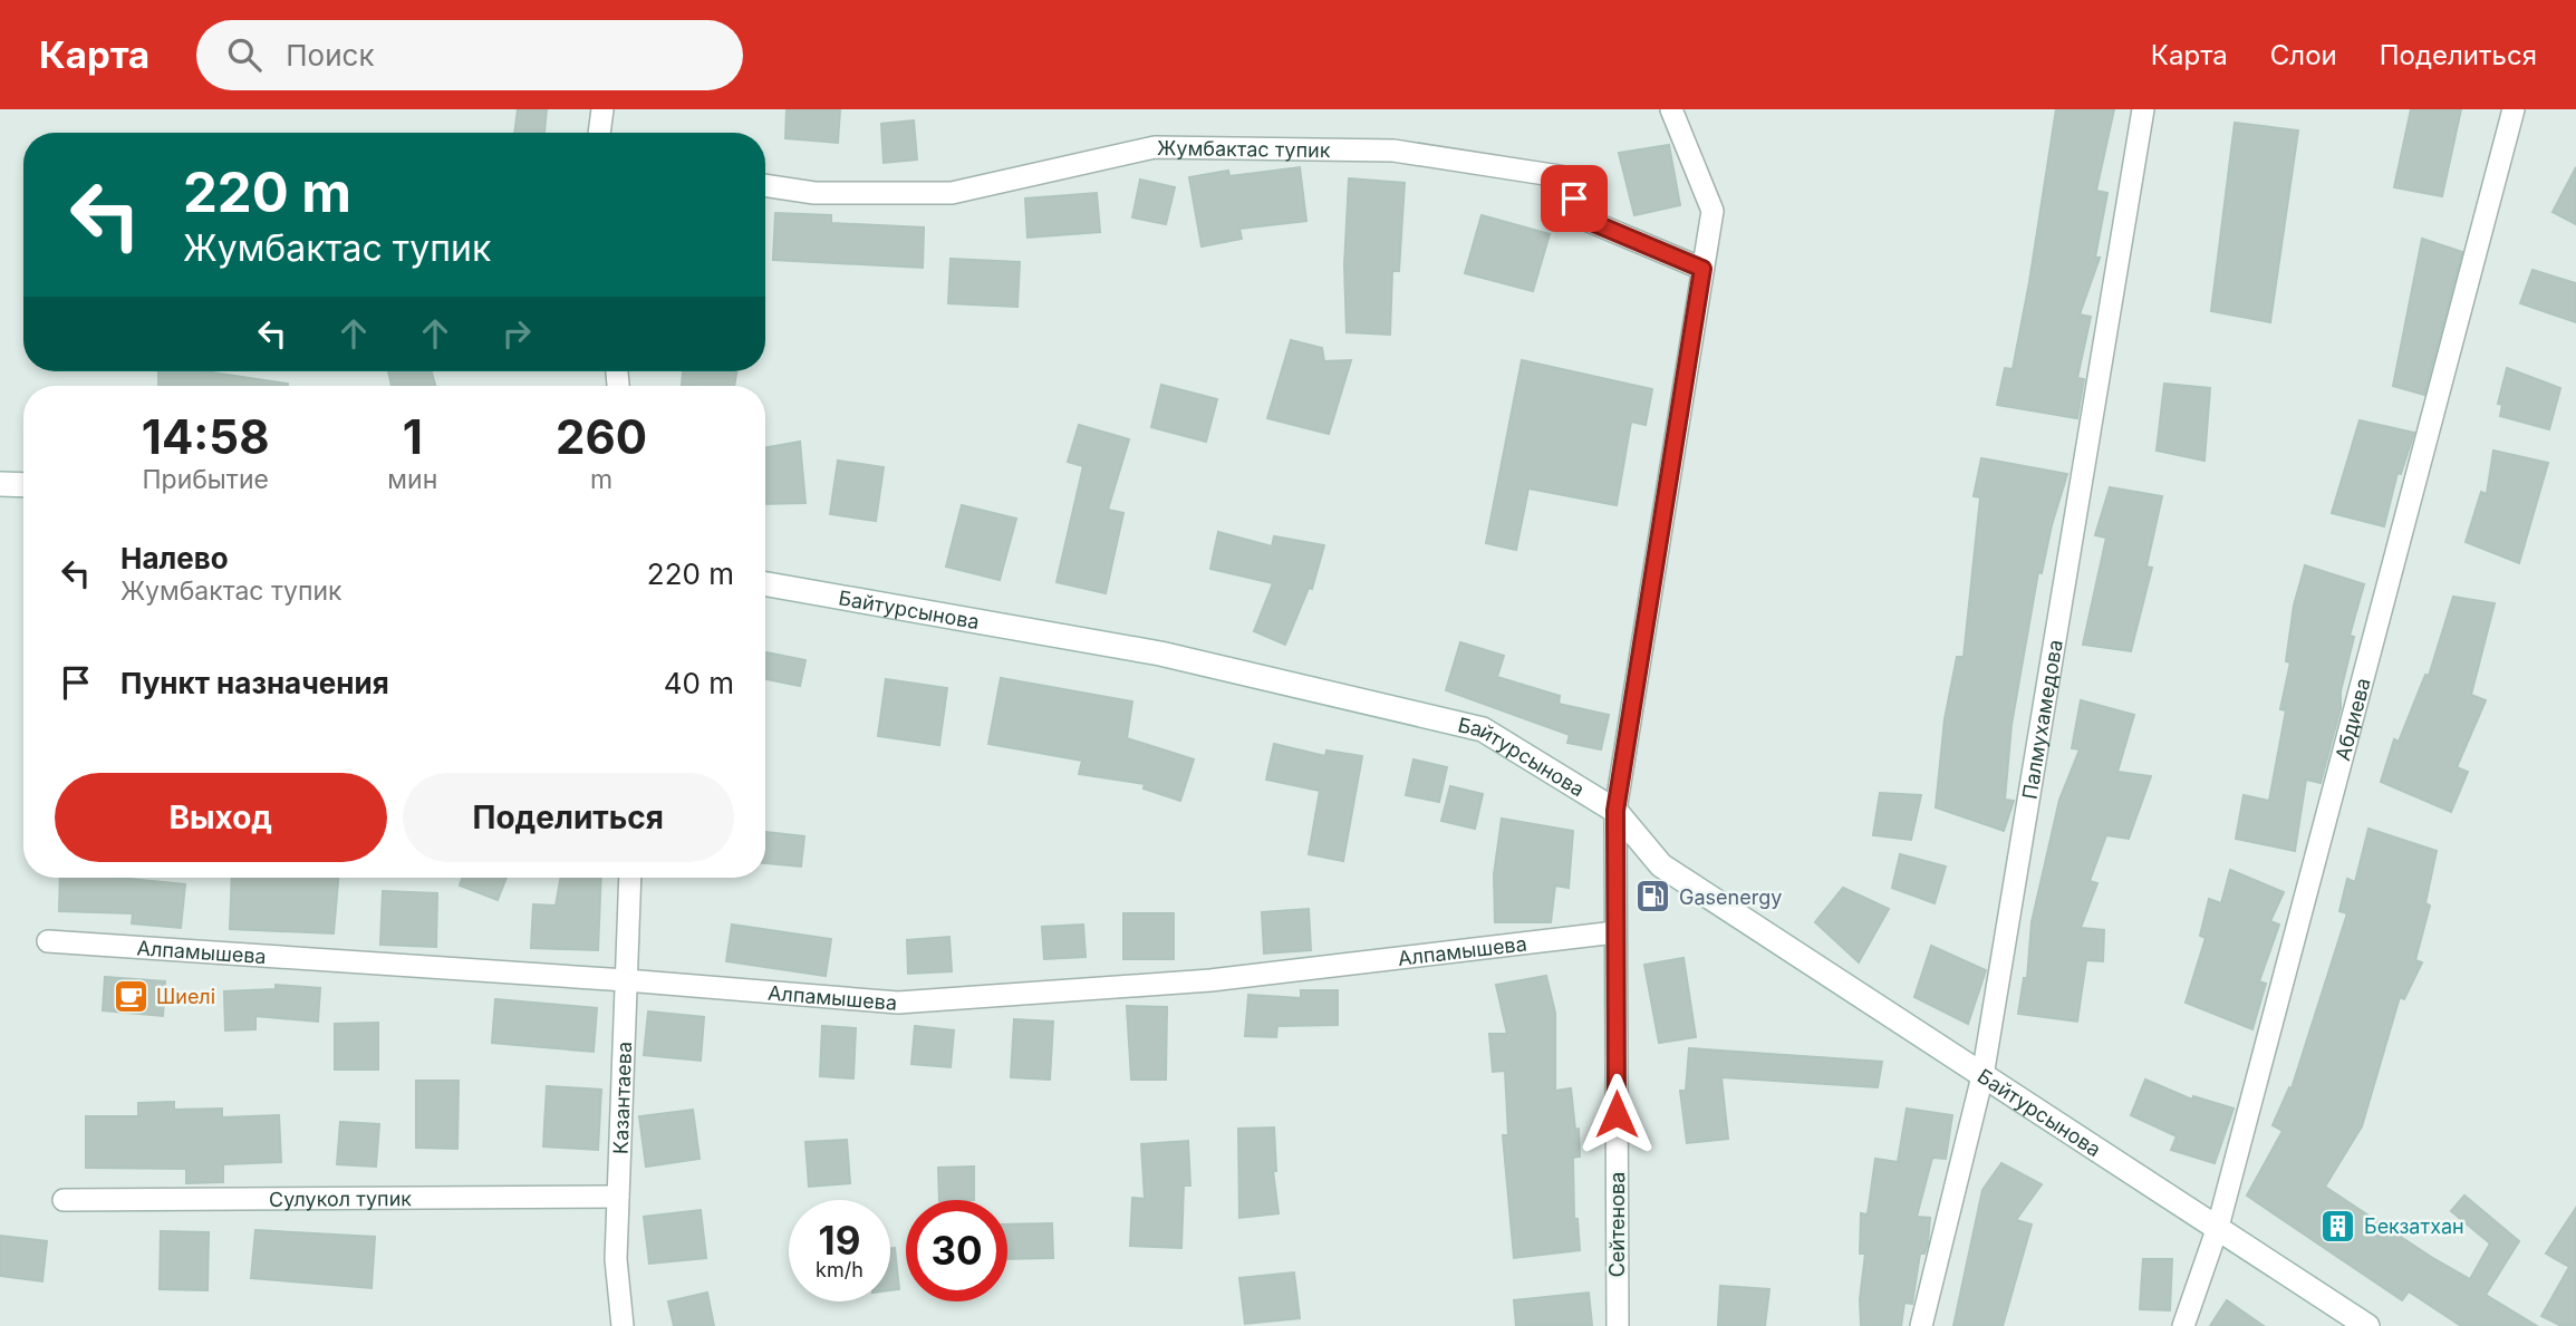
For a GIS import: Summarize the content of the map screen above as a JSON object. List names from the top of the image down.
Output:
{
  "streets": {
    "main road": ["Байтурсынова"],
    "street": [
      "Жумбактас тупик",
      "Абдиева",
      "Палмухамедова",
      "Алпамышева",
      "Казантаева",
      "Сулукол тупик",
      "Сейтенова"
    ]
  },
  "crossings": [
    ["Жумбактас тупик", "Сейтенова"],
    ["Байтурсынова", "Абдиева"],
    ["Байтурсынова", "Палмухамедова"],
    ["Байтурсынова", "Сейтенова"],
    ["Алпамышева", "Казантаева"],
    ["Алпамышева", "Сейтенова"],
    ["Казантаева", "Сулукол тупик"]
  ],
  "places": {
    "fuel station": ["Gasenergy"],
    "cafe": ["Шиелі"],
    "building": ["Бекзатхан"]
  },
  "page": {
    "header": "Карта",
    "search": "Поиск",
    "nav": ["Карта", "Слои", "Поделиться"],
    "turn": ["220 m", "Жумбактас тупик"],
    "eta": [
      "14:58",
      "Прибытие",
      "1",
      "мин",
      "260",
      "m"
    ],
    "list": [
      {
        "name": "Налево",
        "note": "Жумбактас тупик",
        "value": "220 m"
      },
      {
        "name": "Пункт назначения",
        "value": "40 m"
      }
    ],
    "buttons": ["Выход", "Поделиться"],
    "speed": "19 km/h",
    "limit": "30"
  }
}
